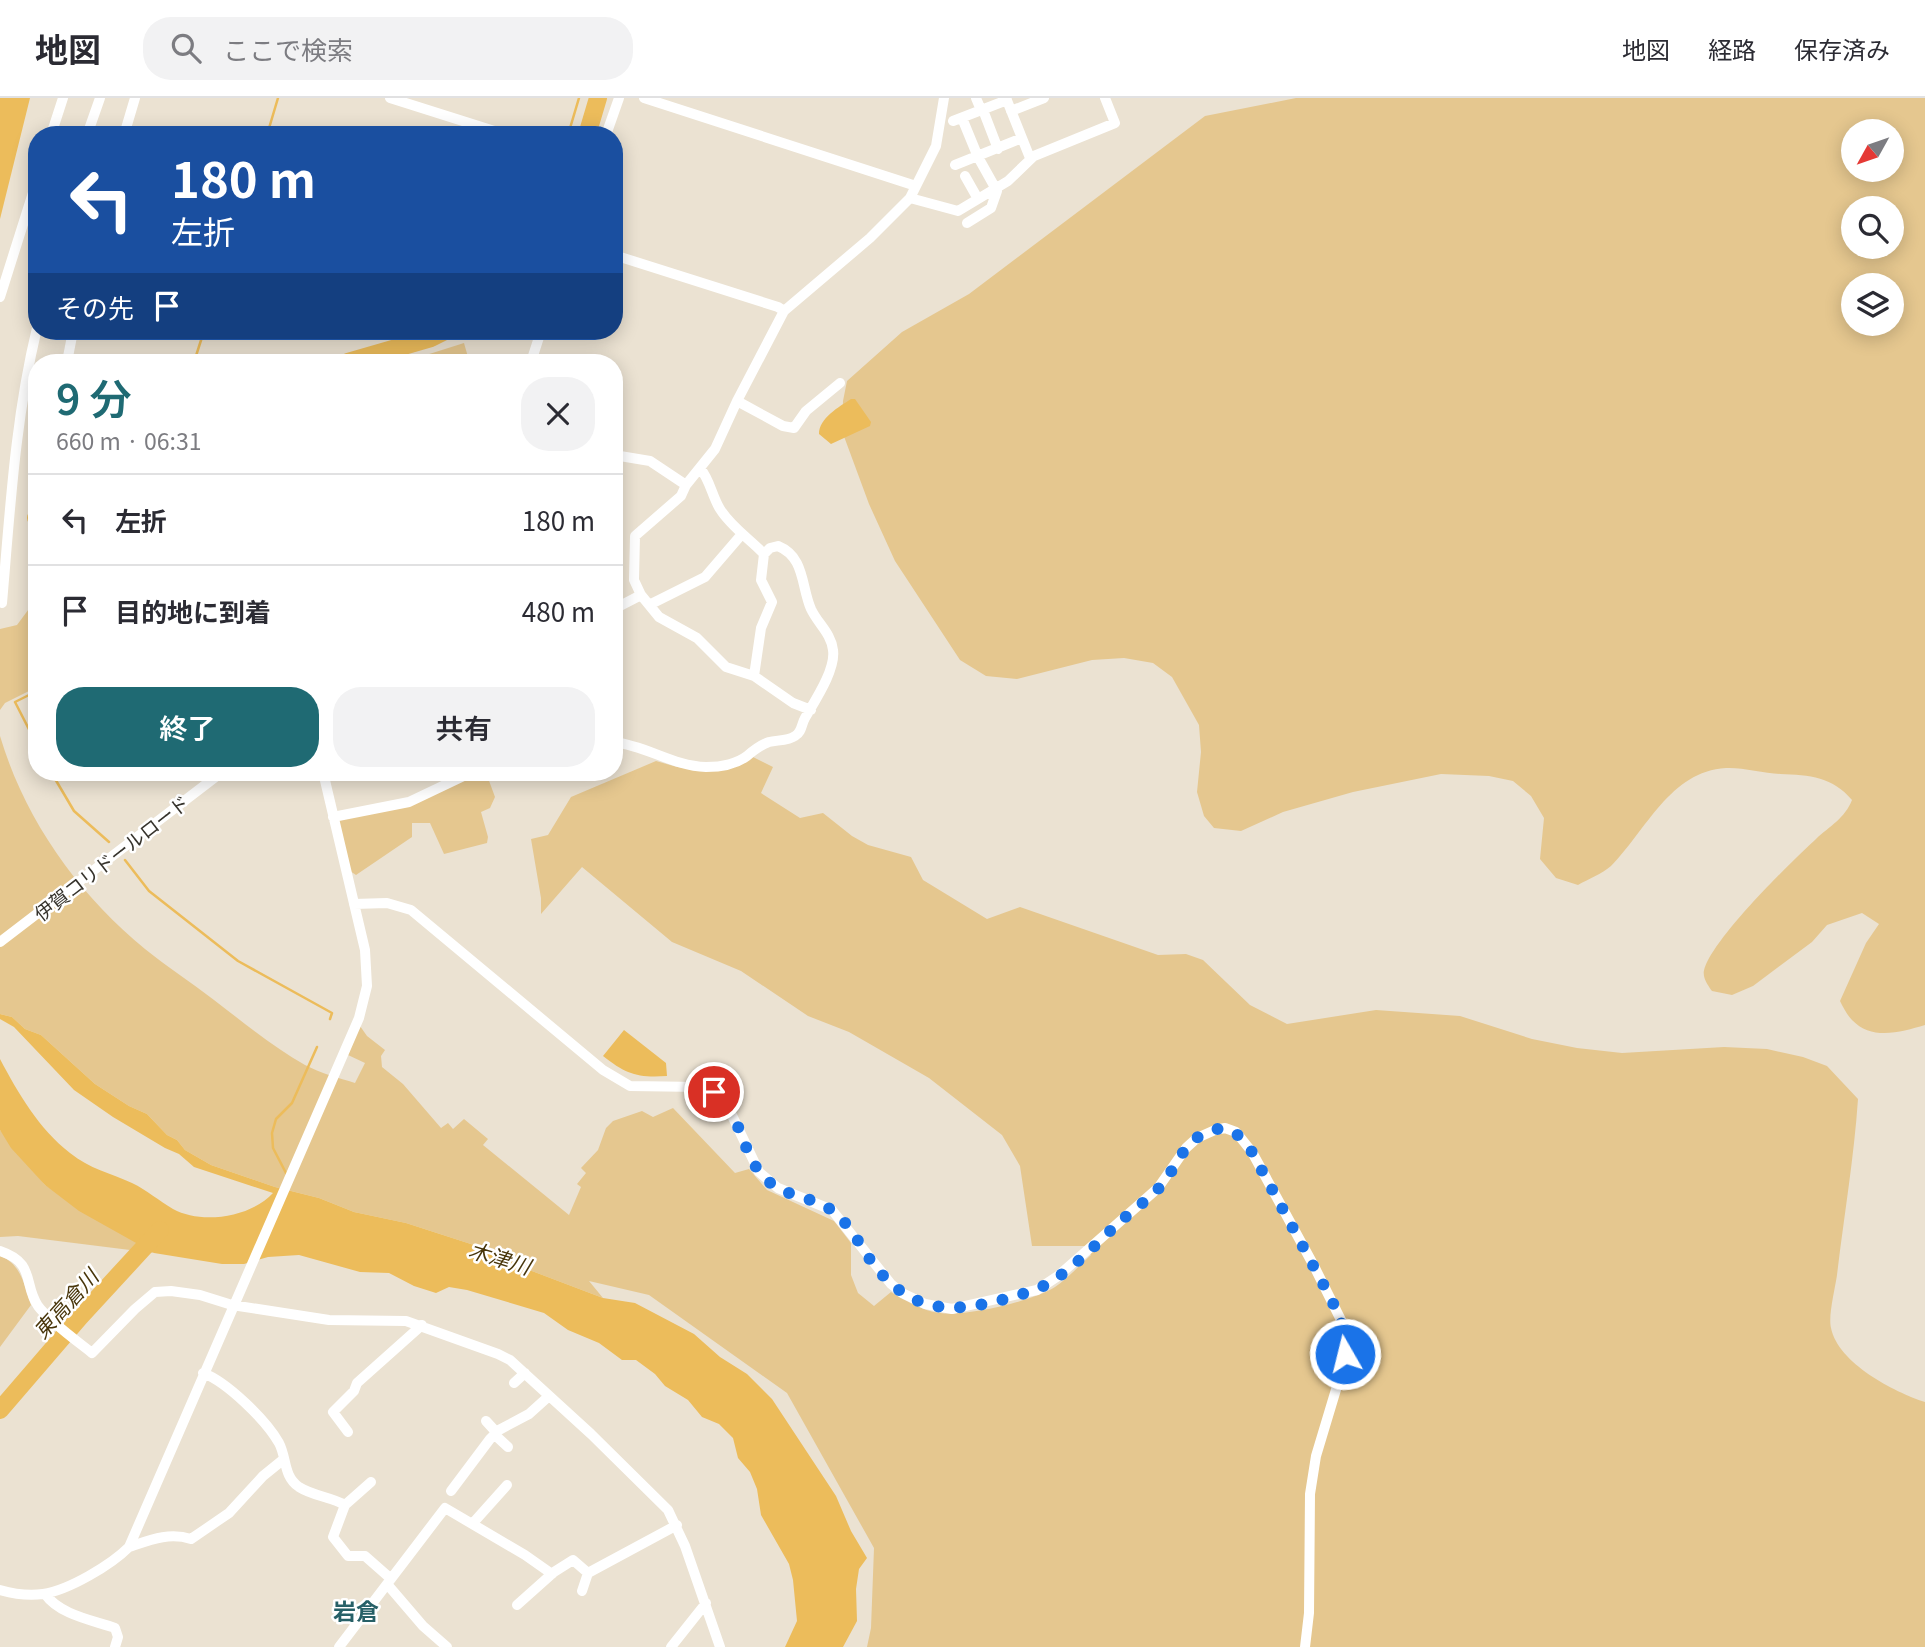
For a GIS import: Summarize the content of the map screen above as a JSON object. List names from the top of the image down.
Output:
{
  "streets": {
    "street": ["伊賀コリドールロード"]
  },
  "districts": ["岩倉"],
  "water": ["木津川", "東高倉川"],
  "north": "bottom left",
  "page": {
    "header": "地図",
    "search": "ここで検索",
    "nav": ["地図", "経路", "保存済み"],
    "turn": ["180 m", "左折"],
    "then": "その先",
    "heading": ["9 分", "660 m · 06:31"],
    "list": [
      {
        "name": "左折",
        "value": "180 m"
      },
      {
        "name": "目的地に到着",
        "value": "480 m"
      }
    ],
    "buttons": ["終了", "共有"]
  }
}
